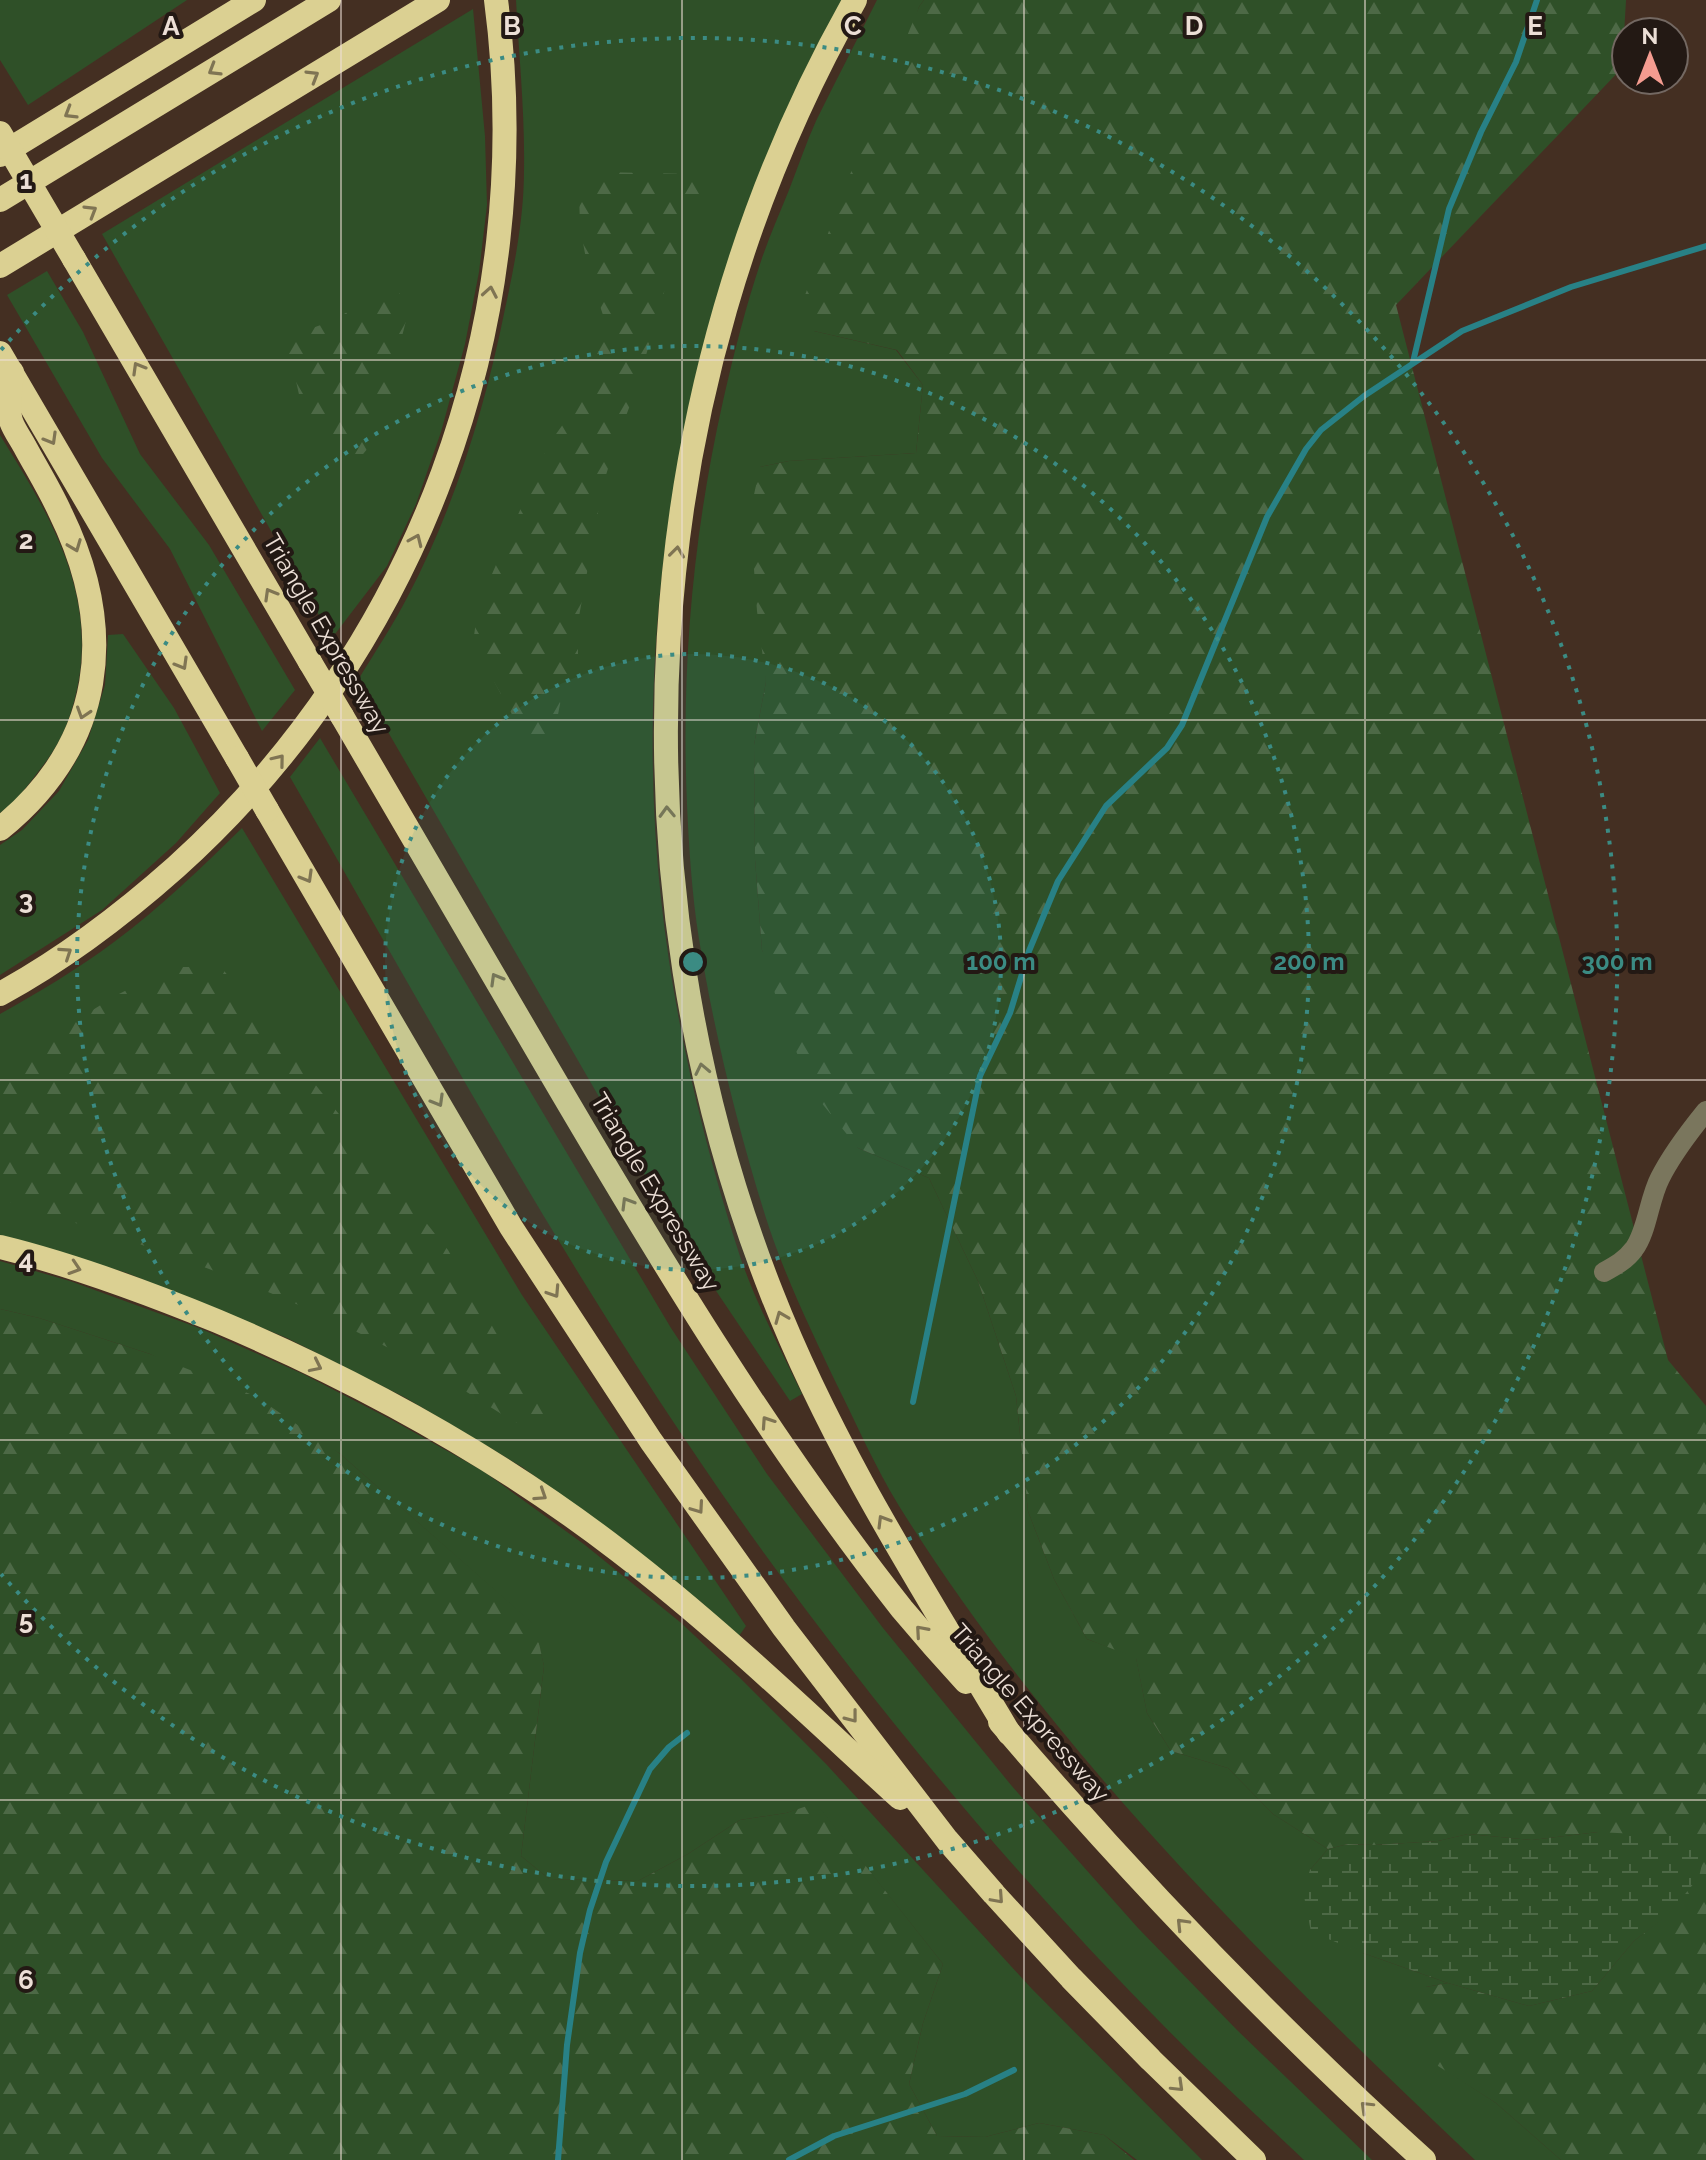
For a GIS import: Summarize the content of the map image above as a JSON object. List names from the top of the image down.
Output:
{
  "streets": {
    "highway": ["Triangle Expressway"]
  },
  "north": "top",
  "grid": {
    "columns": [
      "A",
      "B",
      "C",
      "D",
      "E"
    ],
    "rows": [
      "1",
      "2",
      "3",
      "4",
      "5",
      "6"
    ]
  },
  "rings": ["100 m", "200 m", "300 m"]
}
